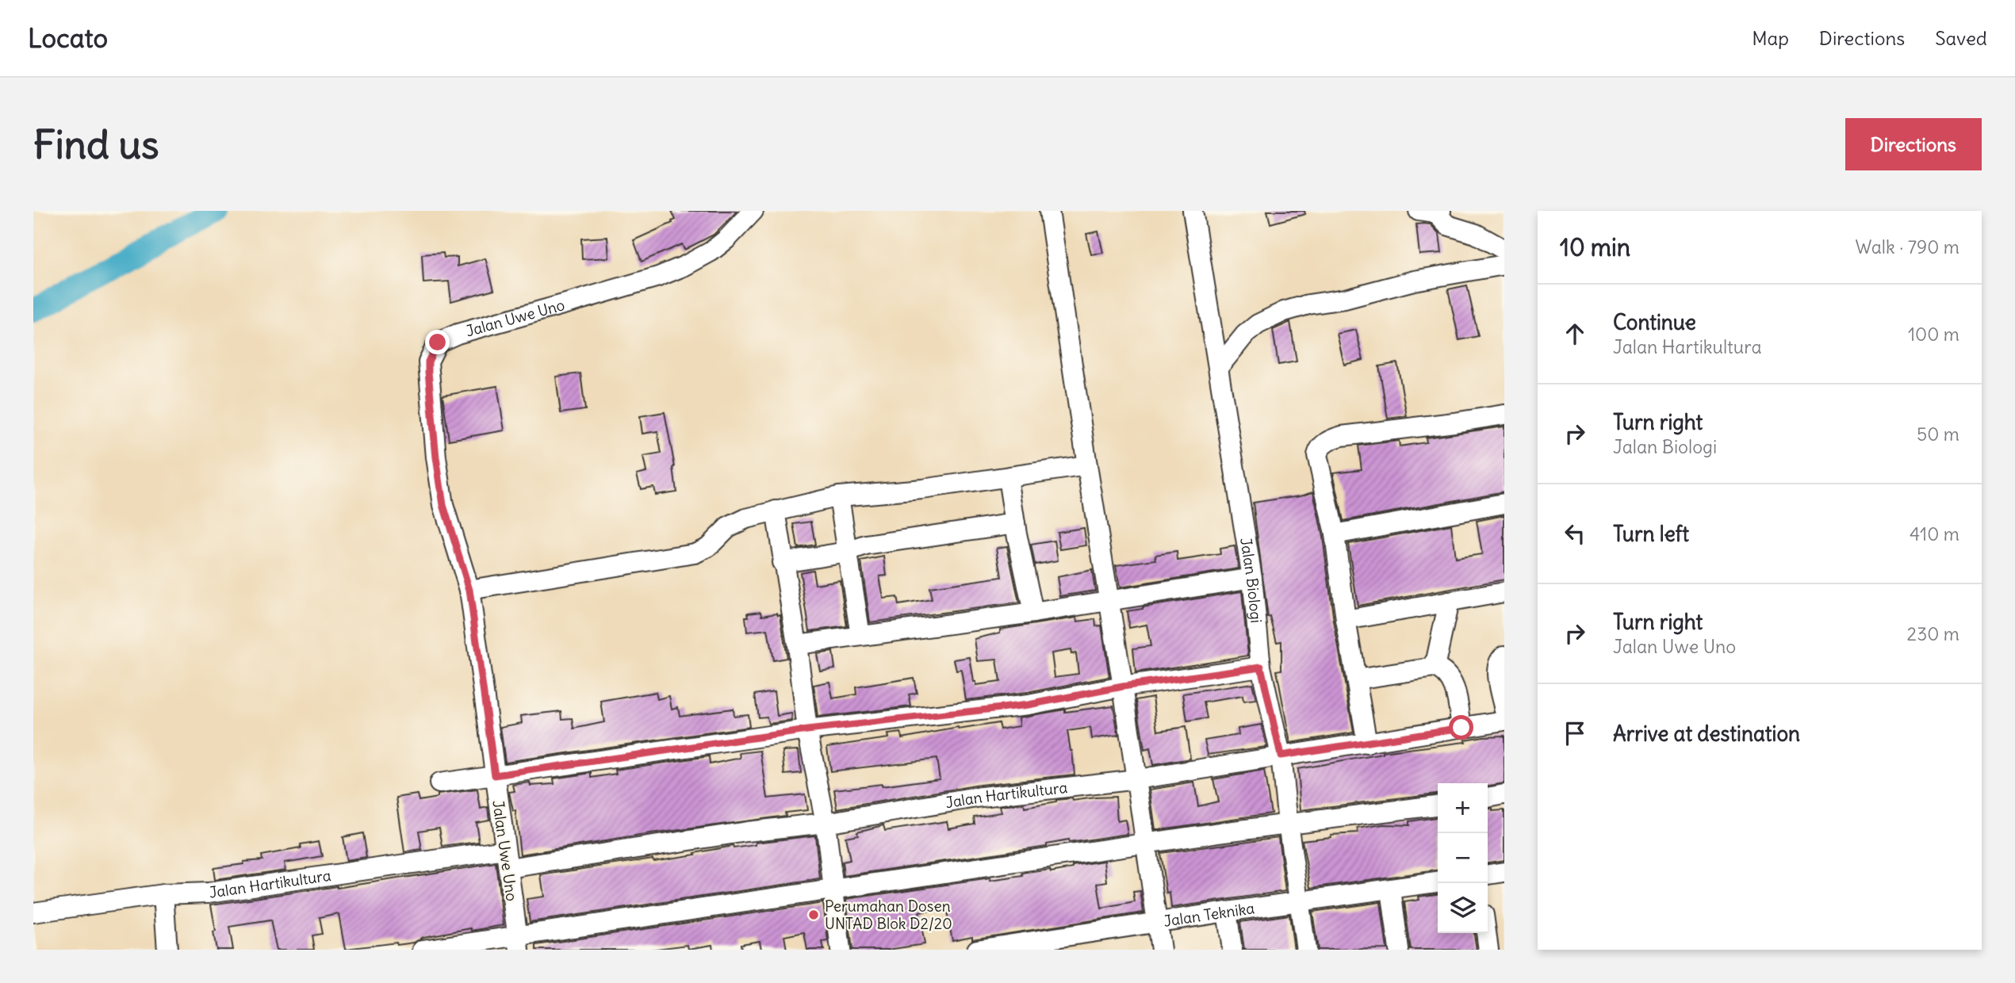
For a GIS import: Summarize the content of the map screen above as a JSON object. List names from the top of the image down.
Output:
{
  "streets": {
    "street": [
      "Jalan Uwe Uno",
      "Jalan Biologi",
      "Jalan Hartikultura",
      "Jalan Teknika"
    ]
  },
  "crossings": [
    ["Jalan Uwe Uno", "Jalan Hartikultura"],
    ["Jalan Biologi", "Jalan Hartikultura"],
    ["Jalan Biologi", "Jalan Teknika"]
  ],
  "places": ["Perumahan Dosen UNTAD Blok D2/20"],
  "page": {
    "header": "Locato",
    "nav": ["Map", "Directions", "Saved"],
    "buttons": "Directions",
    "title": "Find us",
    "heading": ["10 min", "Walk · 790 m"],
    "list": [
      ["Continue", "Jalan Hartikultura", "100 m"],
      ["Turn right", "Jalan Biologi", "50 m"],
      ["Turn left", "410 m"],
      ["Turn right", "Jalan Uwe Uno", "230 m"],
      "Arrive at destination"
    ],
    "map_buttons": ["+", "−"]
  }
}
